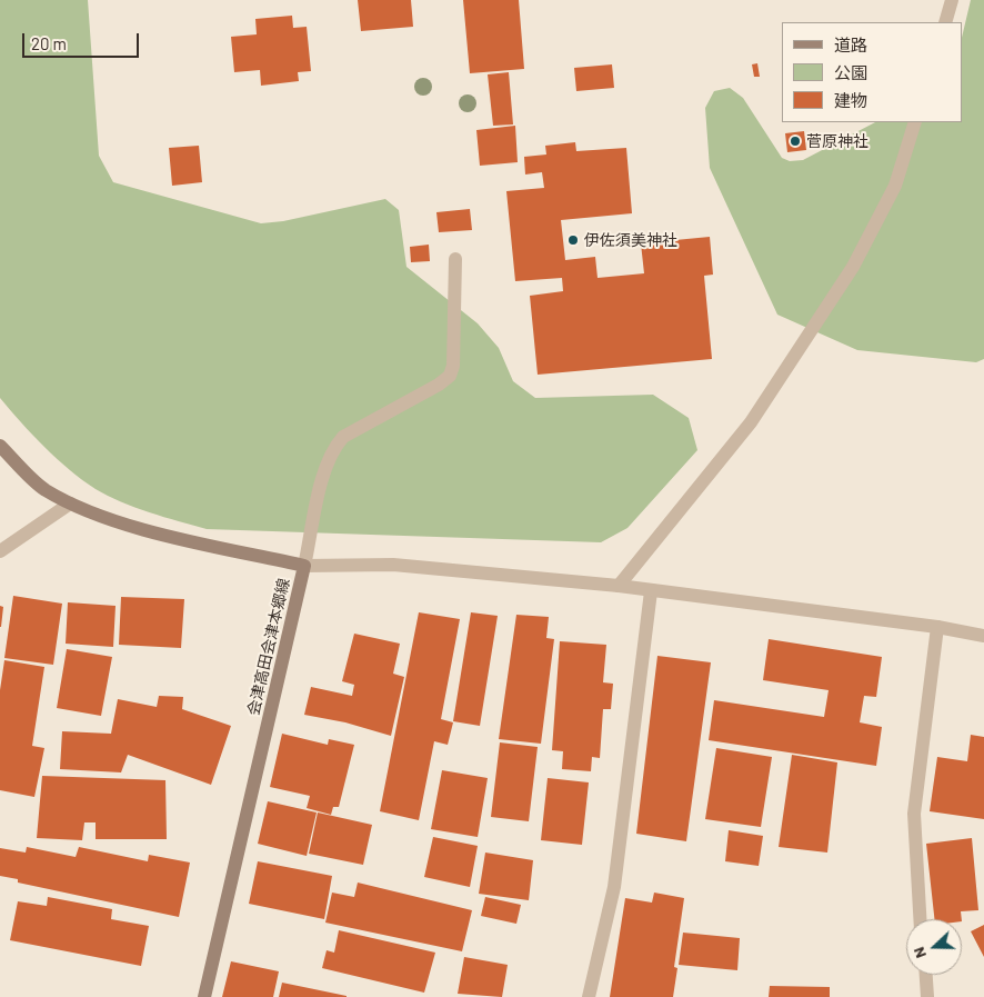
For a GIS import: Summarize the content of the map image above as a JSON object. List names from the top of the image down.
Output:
{
  "streets": {
    "main road": ["会津高田会津本郷線"]
  },
  "places": ["菅原神社", "伊佐須美神社"],
  "legend": ["道路", "公園", "建物"],
  "scale_bar": "20 m",
  "north": "left"
}
